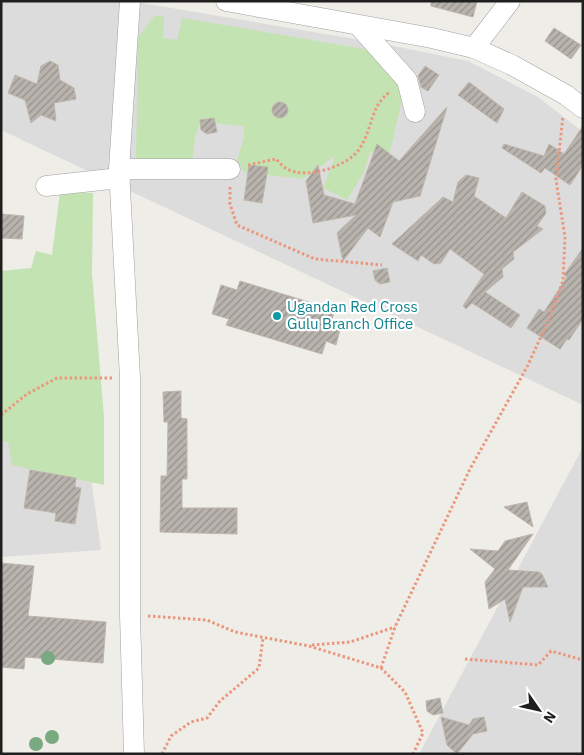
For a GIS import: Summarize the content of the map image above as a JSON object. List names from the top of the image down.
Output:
{
  "places": ["Ugandan Red Cross Gulu Branch Office"],
  "north": "bottom right"
}
